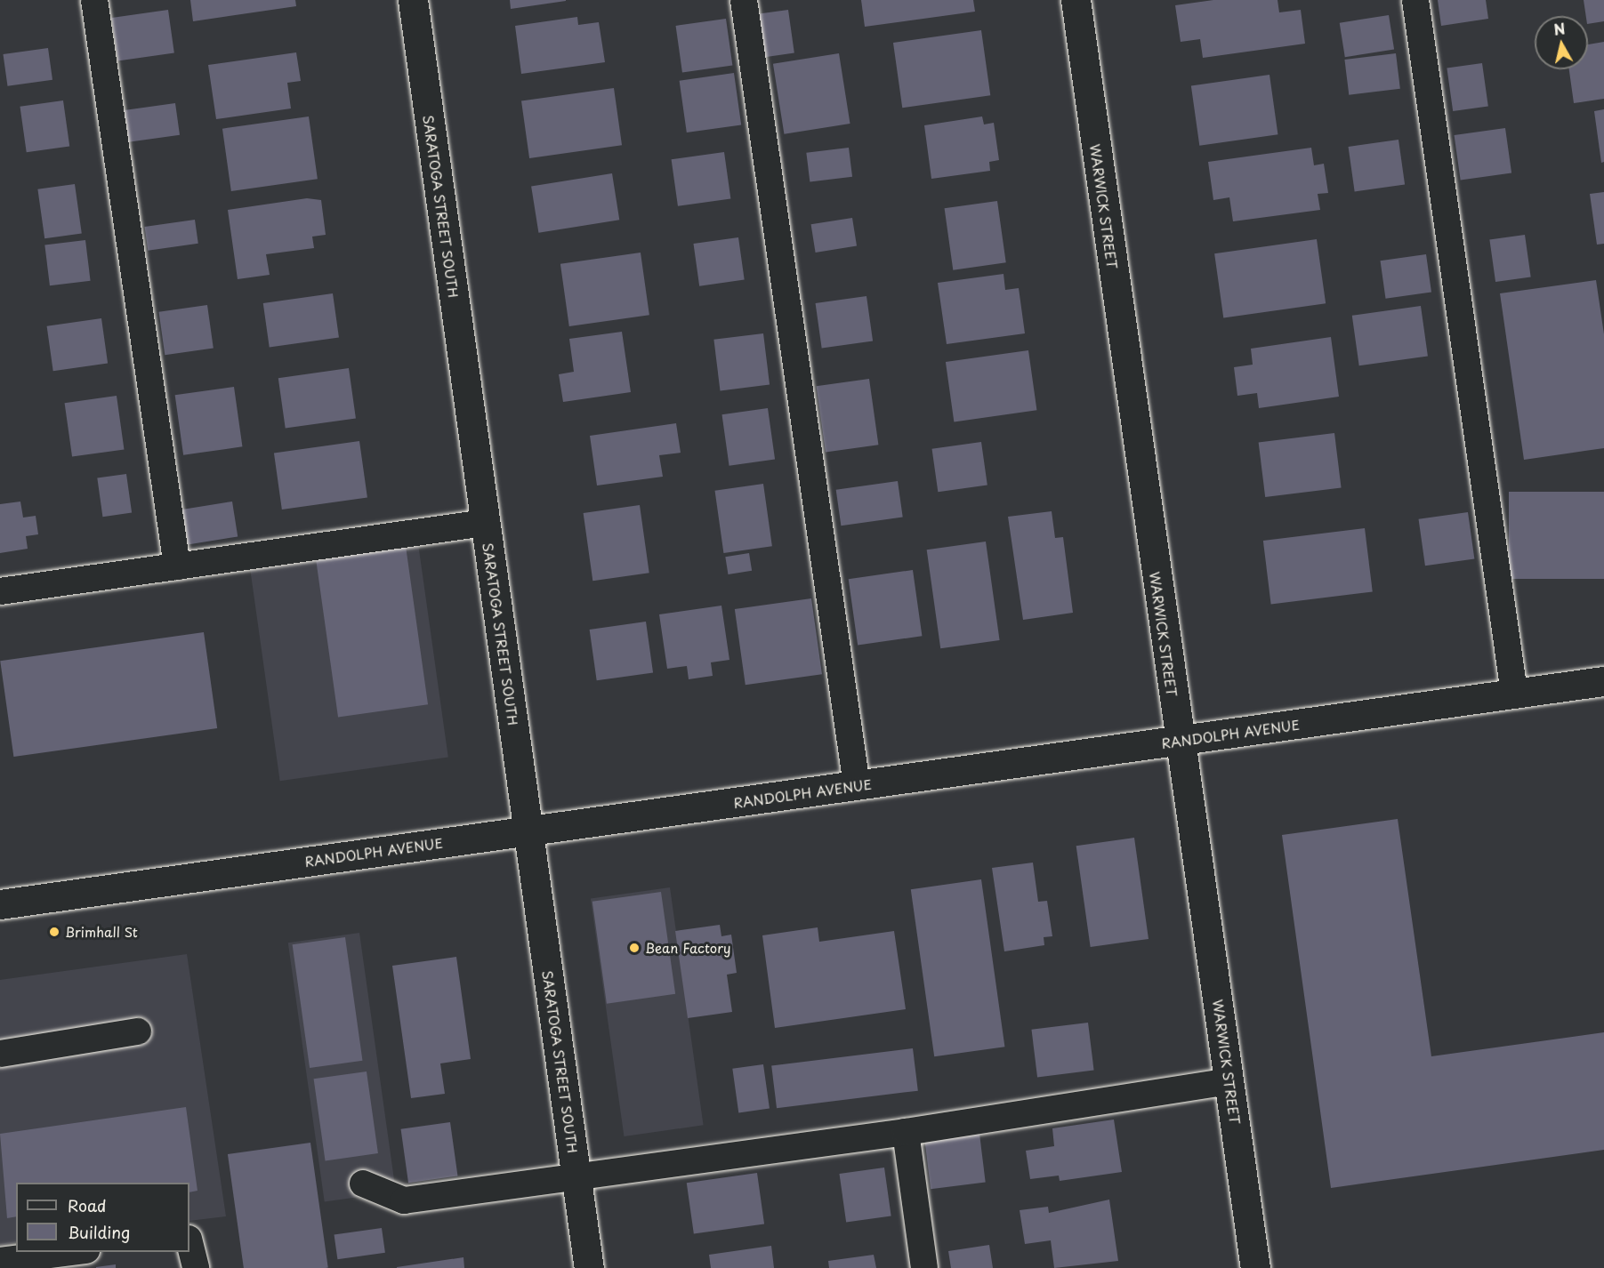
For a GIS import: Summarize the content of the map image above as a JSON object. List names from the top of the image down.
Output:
{
  "streets": {
    "street": ["SARATOGA STREET SOUTH", "WARWICK STREET", "RANDOLPH AVENUE"]
  },
  "crossings": [
    ["SARATOGA STREET SOUTH", "RANDOLPH AVENUE"],
    ["WARWICK STREET", "RANDOLPH AVENUE"]
  ],
  "places": ["Brimhall St", "Bean Factory"],
  "legend": ["Road", "Building"],
  "north": "top"
}
